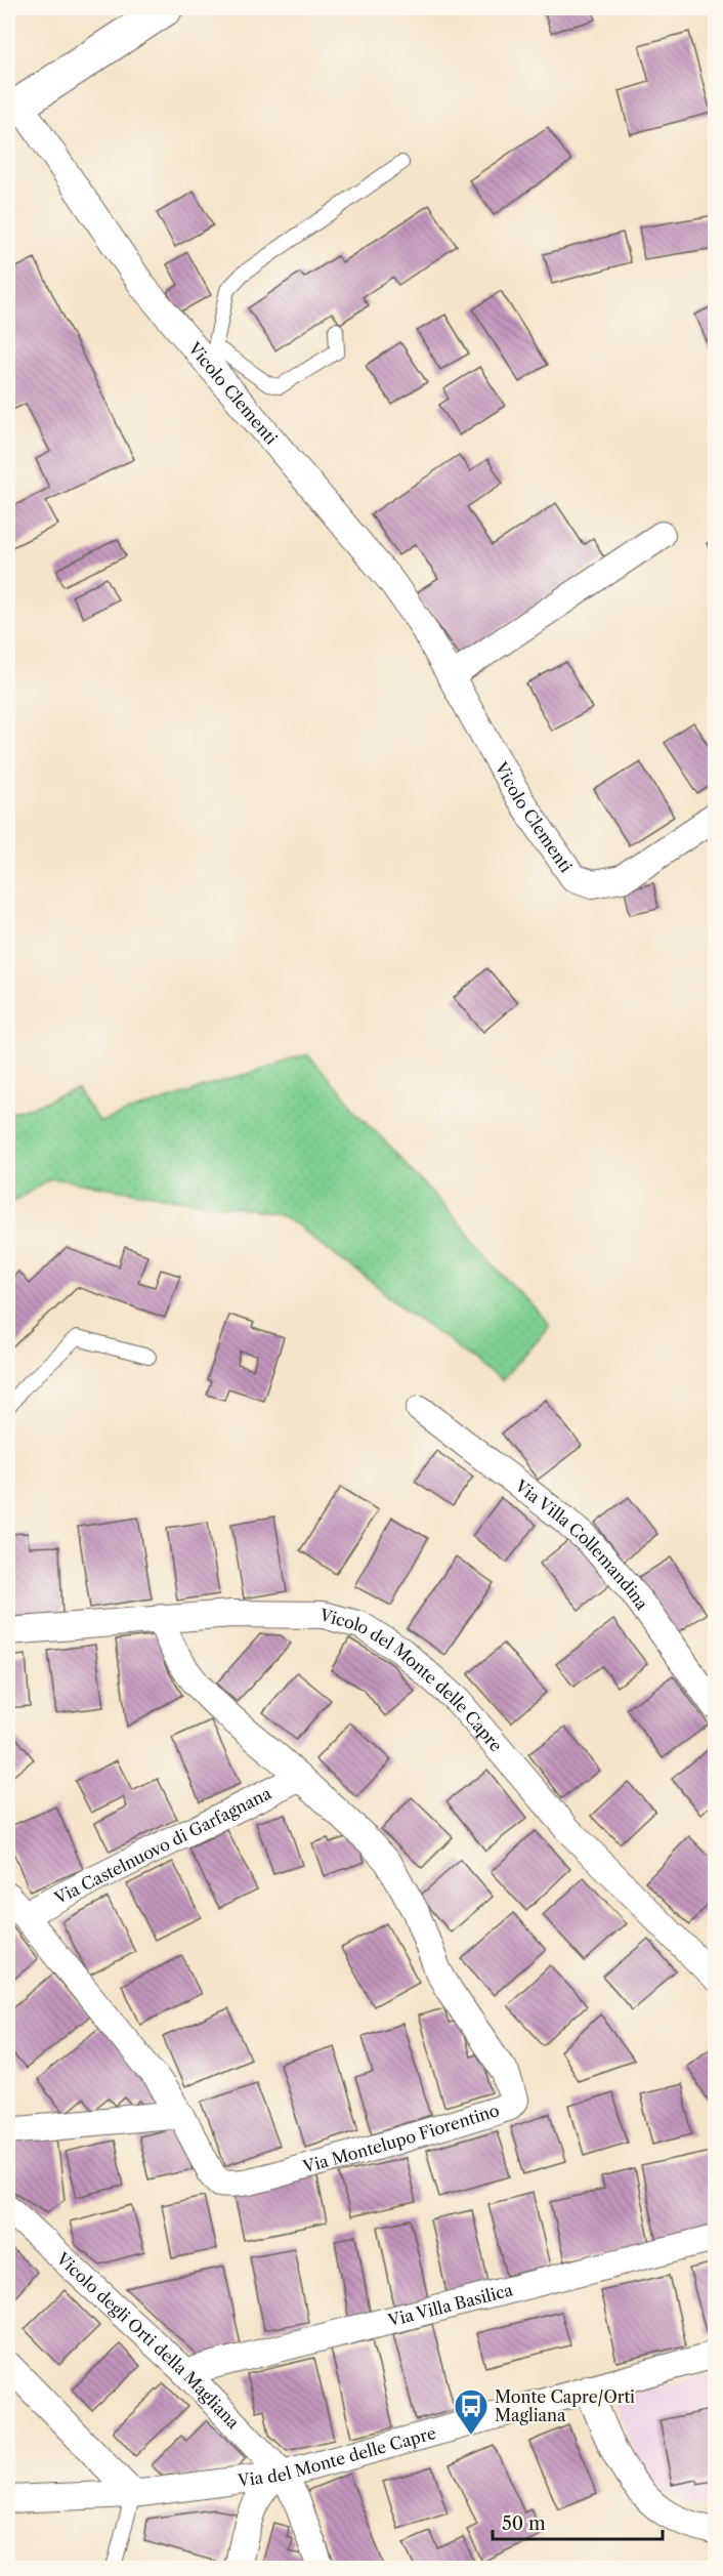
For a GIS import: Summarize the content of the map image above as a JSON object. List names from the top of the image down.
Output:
{
  "streets": {
    "street": [
      "Vicolo Clementi",
      "Via Villa Collemandina",
      "Vicolo del Monte delle Capre",
      "Via Castelnuovo di Garfagnana",
      "Via Montelupo Fiorentino",
      "Via Villa Basilica",
      "Vicolo degli Orti della Magliana",
      "Via del Monte delle Capre"
    ]
  },
  "crossings": [
    ["Vicolo del Monte delle Capre", "Via Montelupo Fiorentino"],
    ["Via Castelnuovo di Garfagnana", "Via Montelupo Fiorentino"],
    ["Via Villa Basilica", "Vicolo degli Orti della Magliana"],
    ["Vicolo degli Orti della Magliana", "Via del Monte delle Capre"]
  ],
  "places": {
    "bus stop": ["Monte Capre/Orti Magliana"]
  },
  "scale_bar": "50 m"
}
